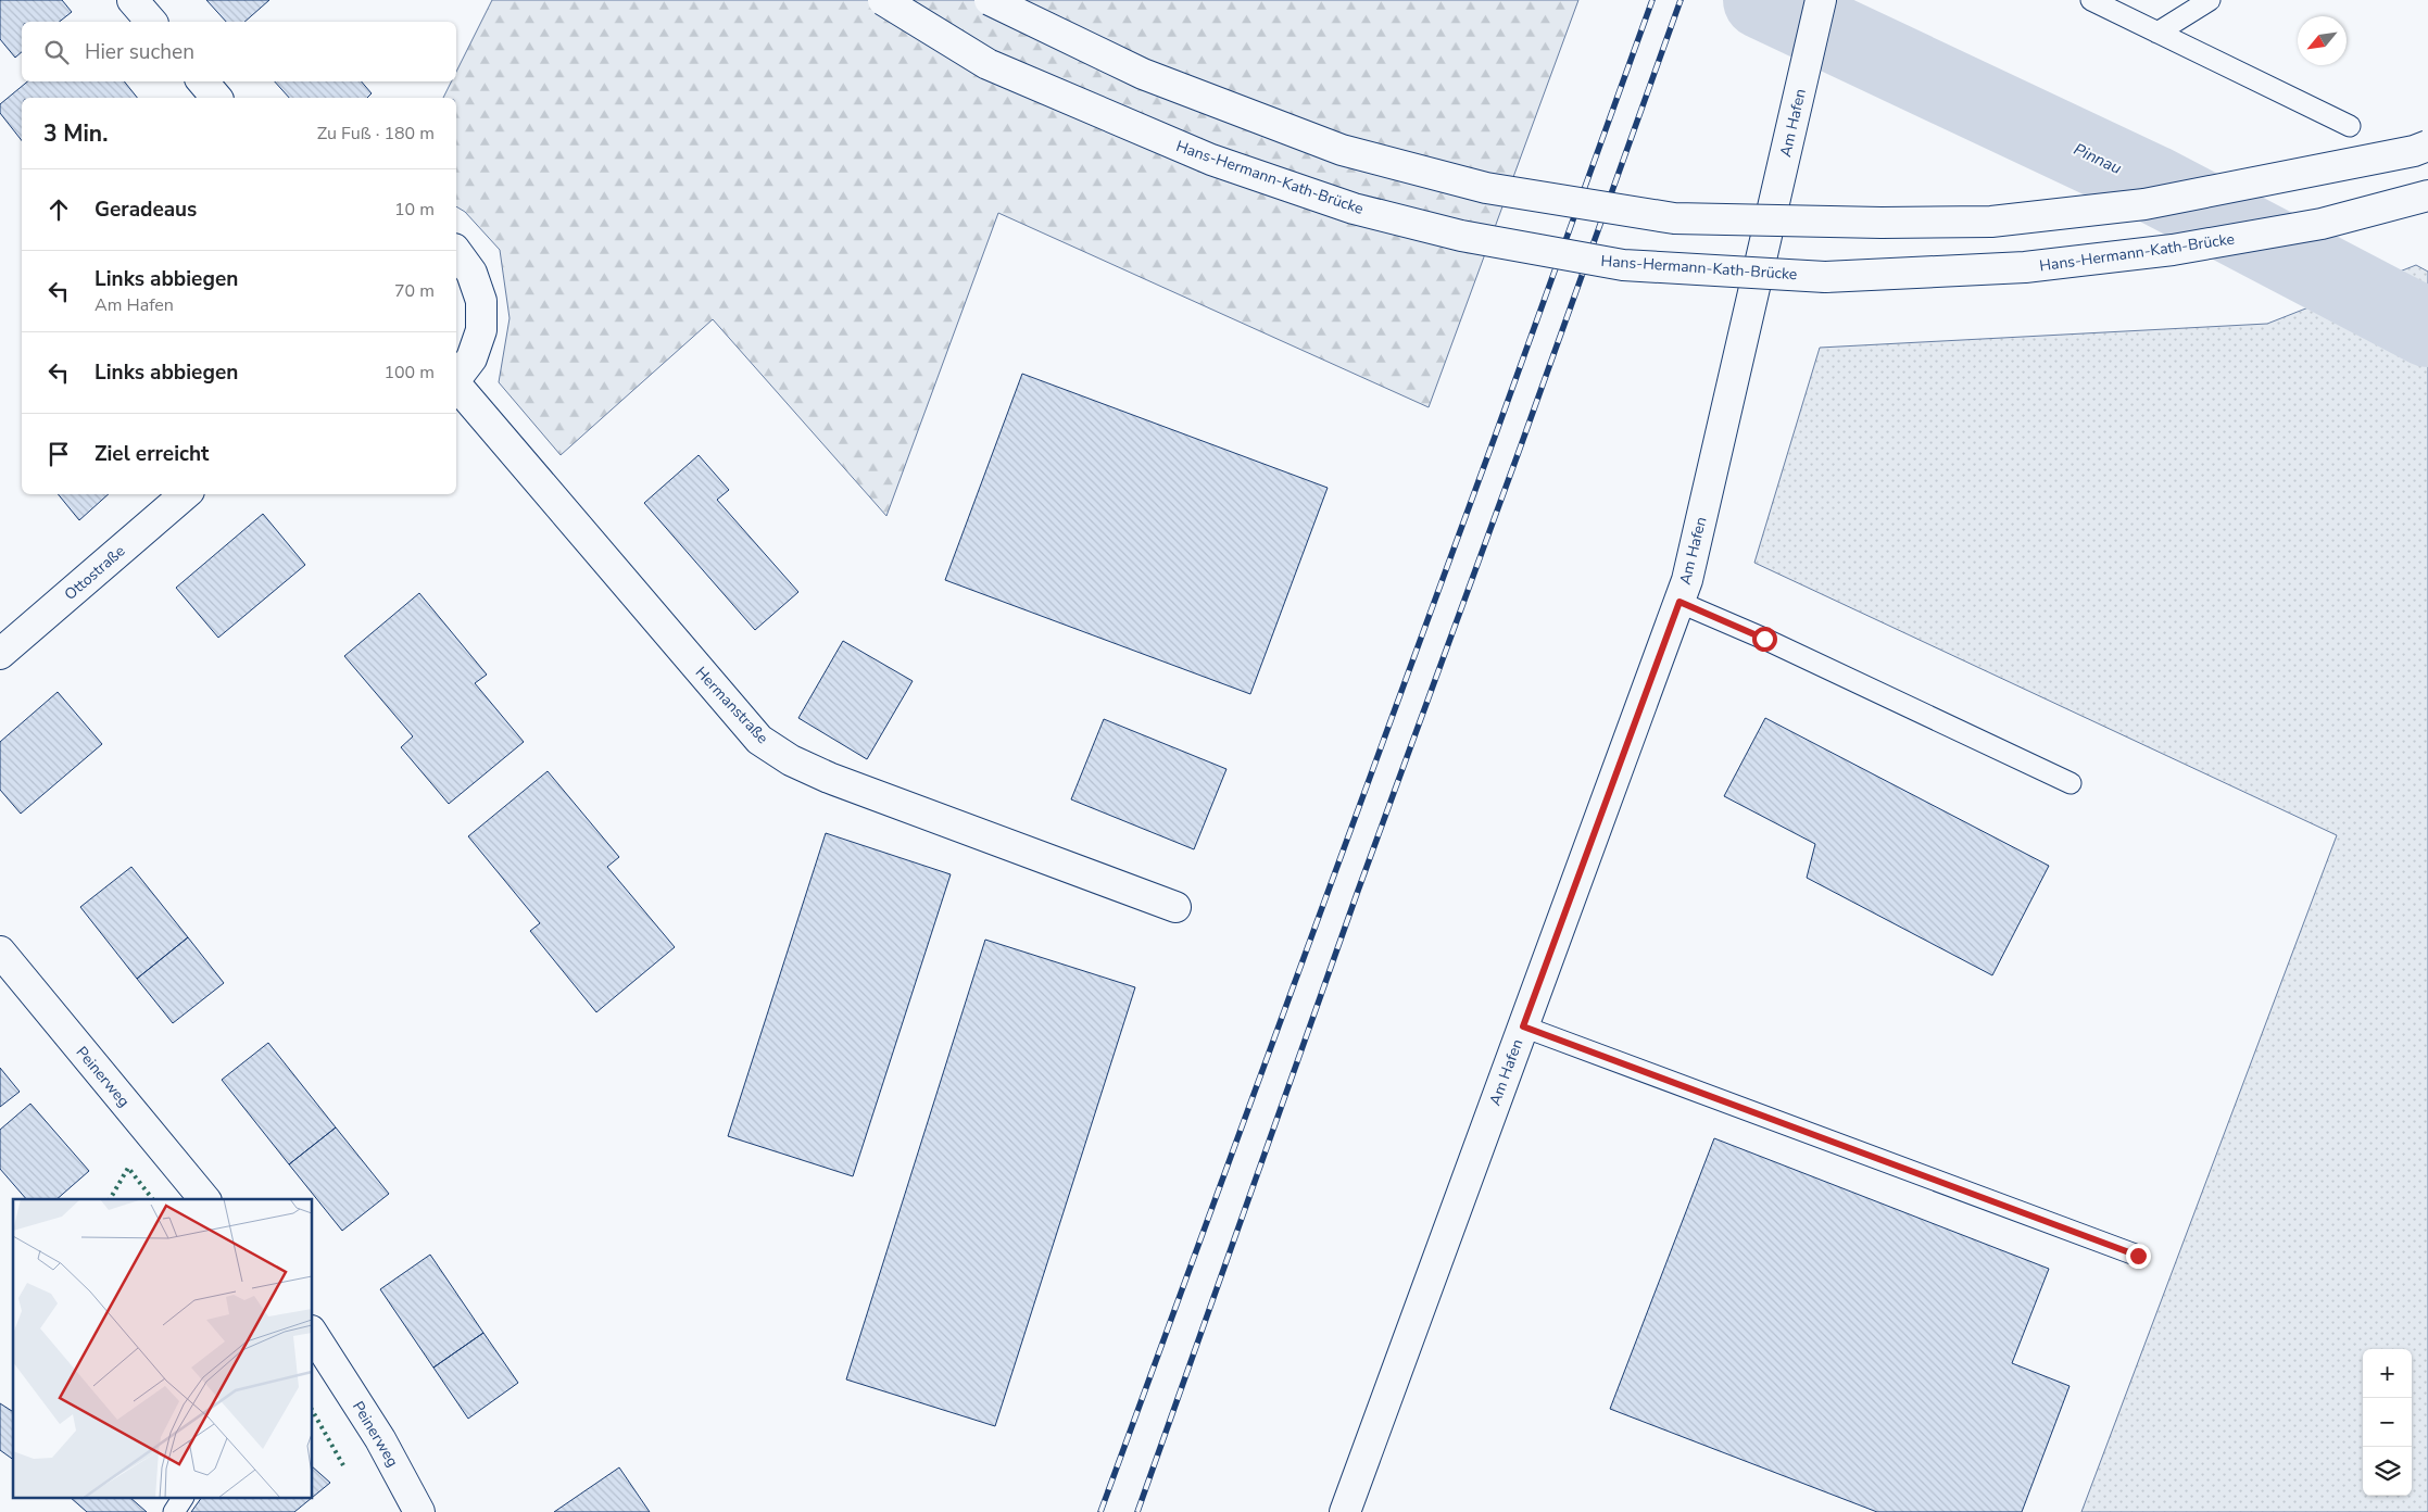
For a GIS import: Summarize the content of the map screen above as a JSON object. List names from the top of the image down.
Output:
{
  "streets": {
    "street": [
      "Am Hafen",
      "Hans-Hermann-Kath-Brücke",
      "Ottostraße",
      "Hermanstraße",
      "Peinerweg"
    ]
  },
  "water": ["Pinnau"],
  "north": "bottom left",
  "page": {
    "search": "Hier suchen",
    "heading": ["3 Min.", "Zu Fuß · 180 m"],
    "list": [
      ["Geradeaus", "10 m"],
      ["Links abbiegen", "Am Hafen", "70 m"],
      ["Links abbiegen", "100 m"],
      "Ziel erreicht"
    ],
    "map_buttons": ["+", "−"]
  }
}
